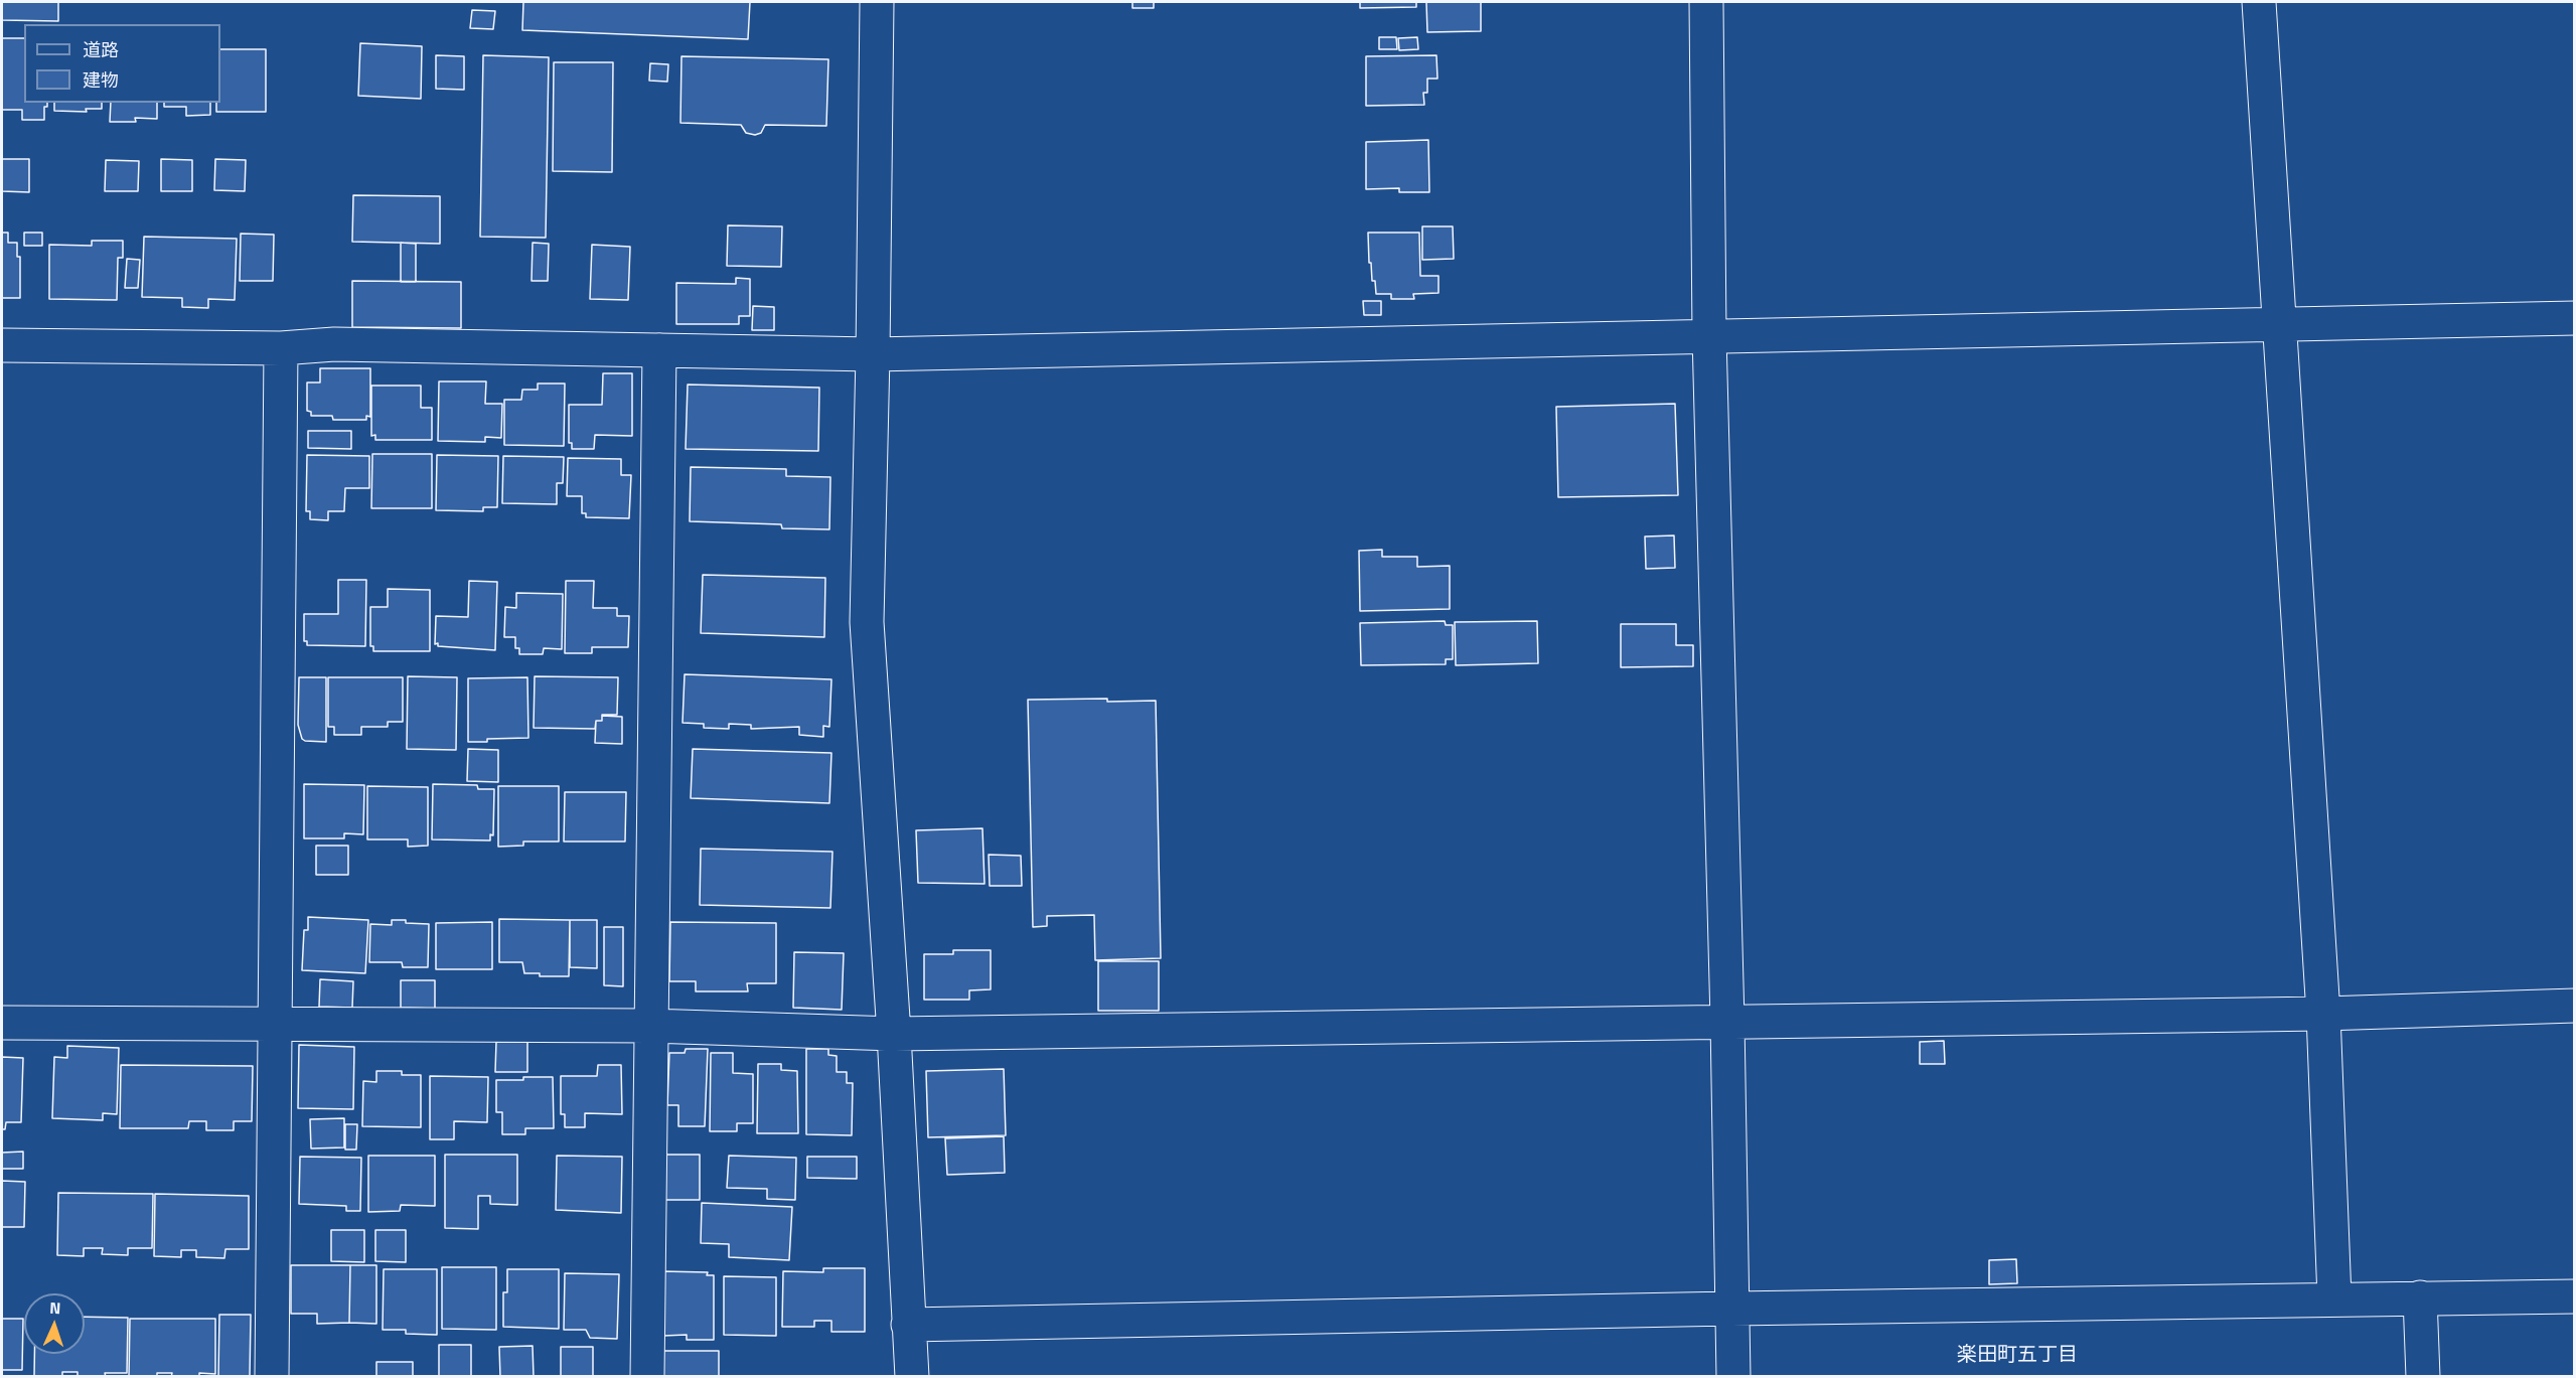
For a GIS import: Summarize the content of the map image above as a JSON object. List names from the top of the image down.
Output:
{
  "districts": ["楽田町五丁目"],
  "legend": ["道路", "建物"],
  "north": "top"
}
